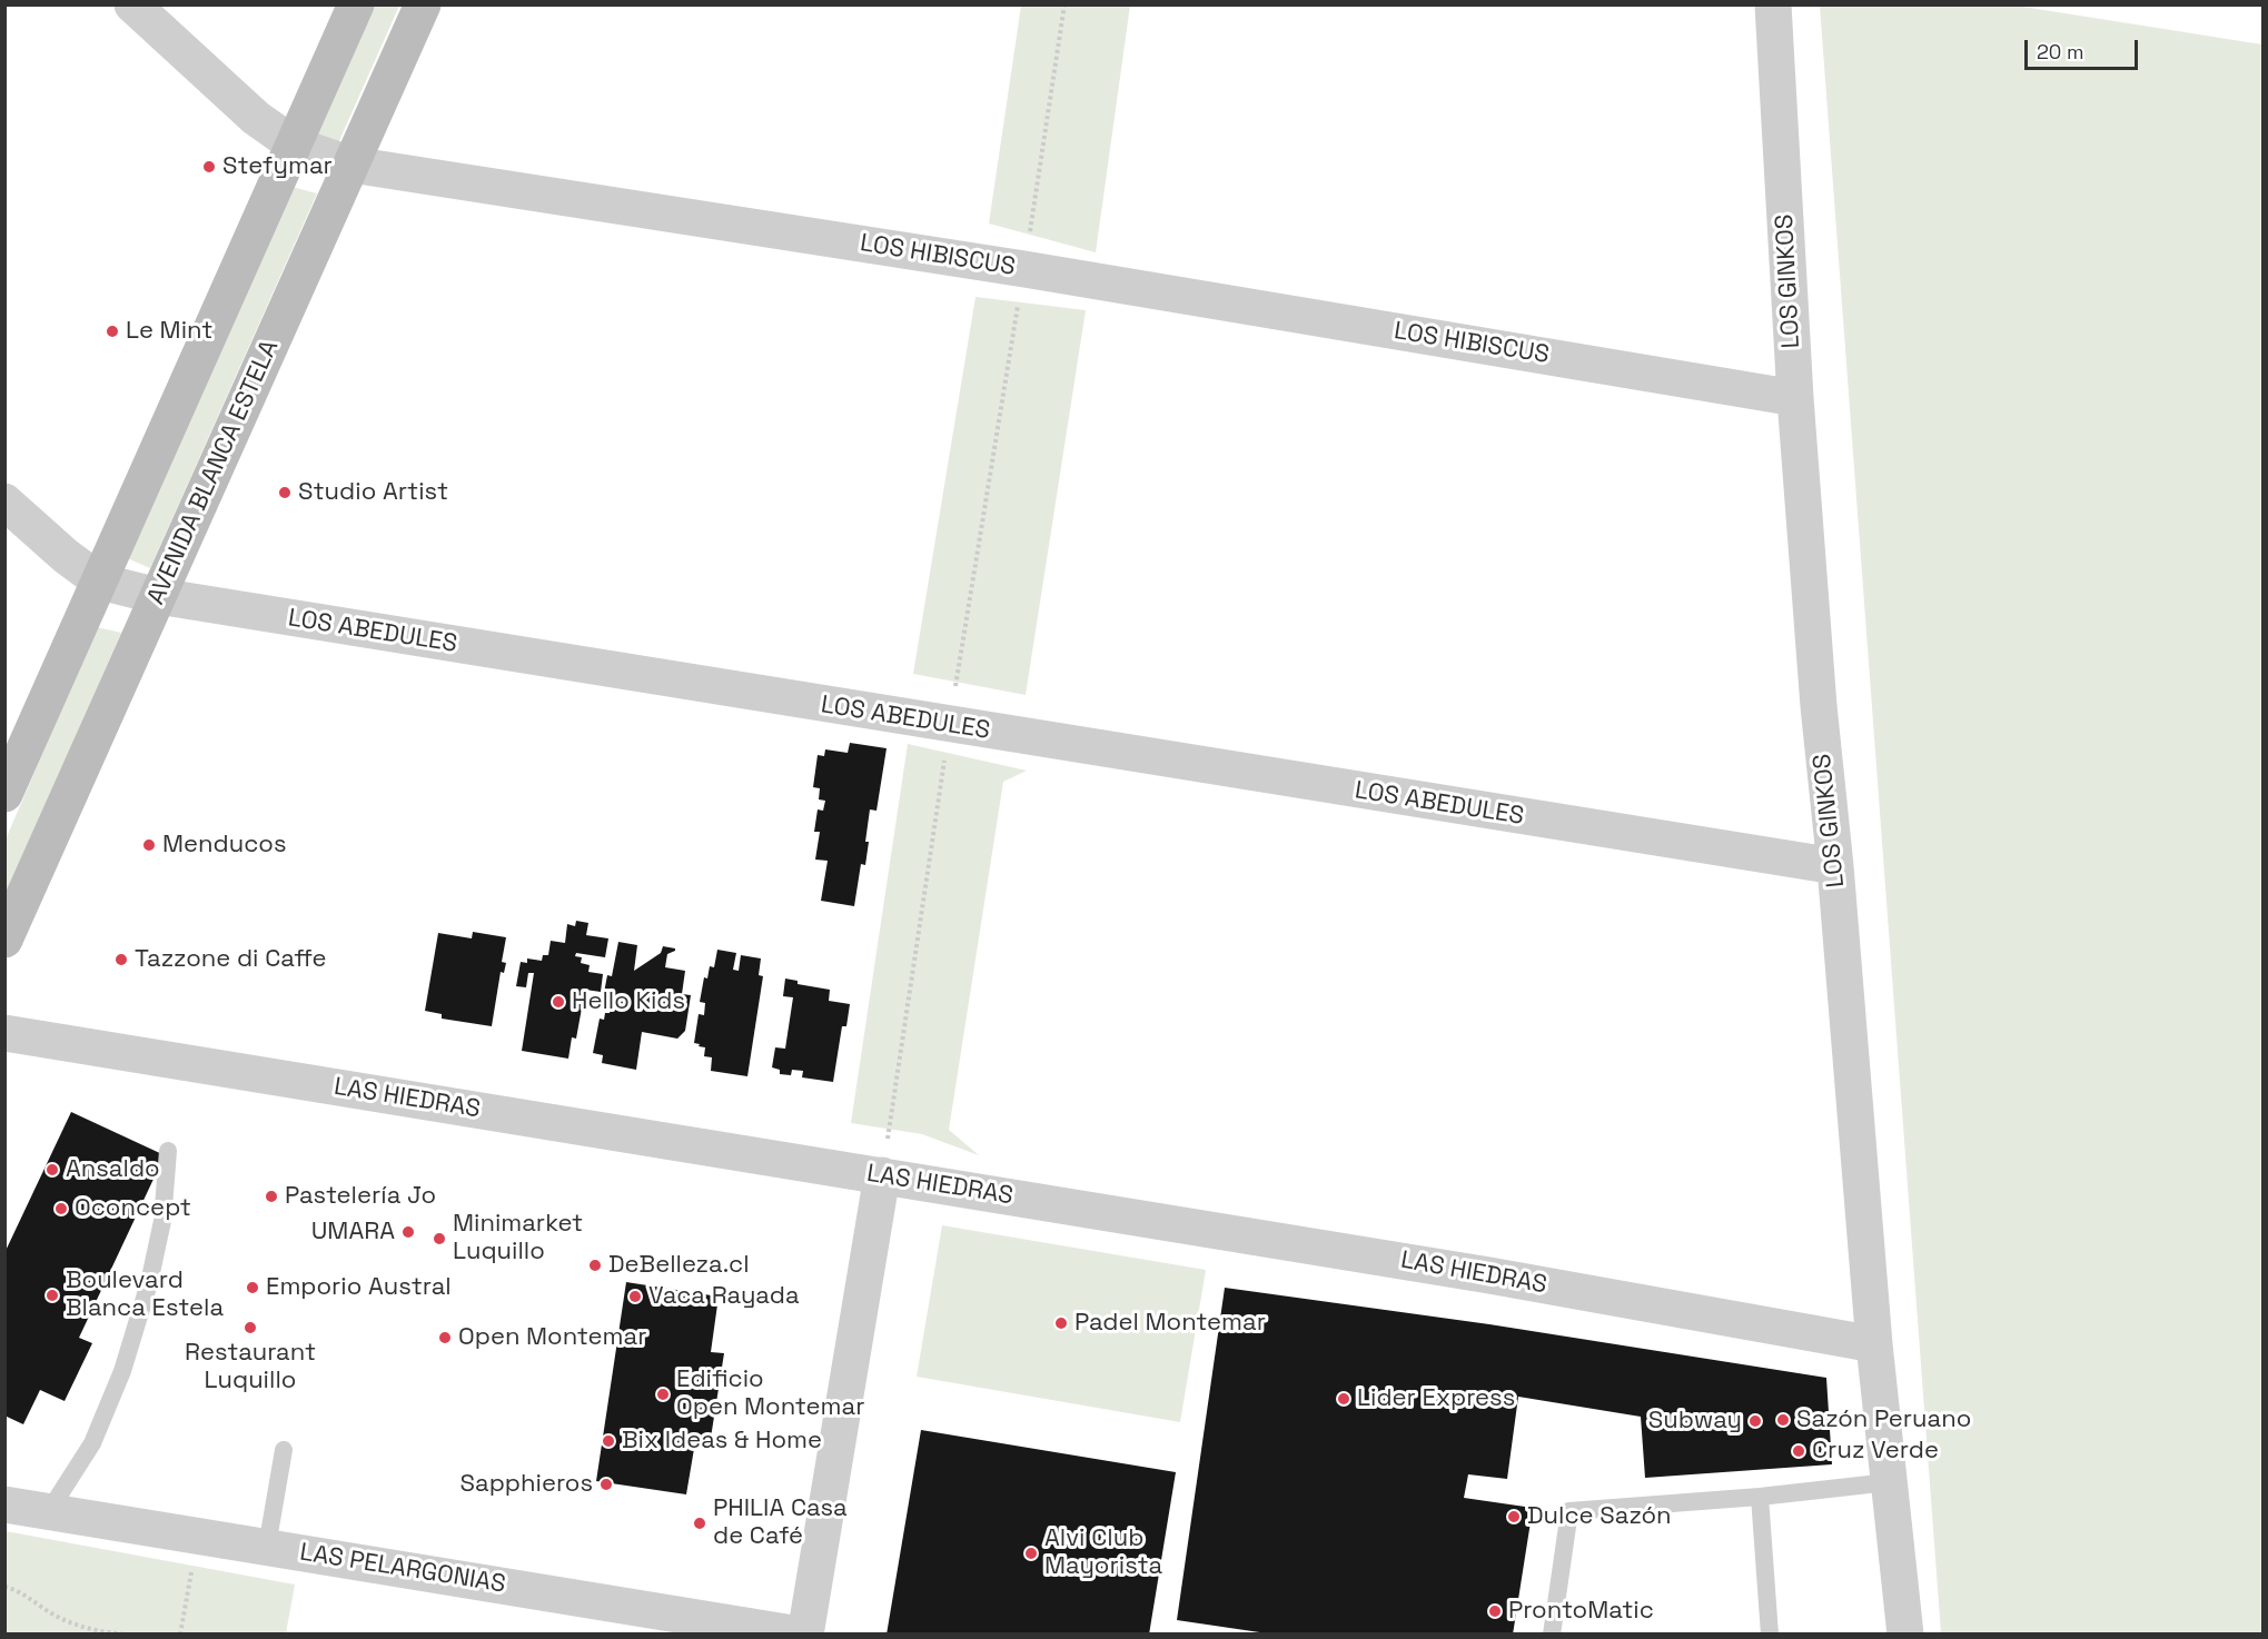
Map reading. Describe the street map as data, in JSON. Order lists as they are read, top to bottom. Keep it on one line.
{"streets":{"main road":["AVENIDA BLANCA ESTELA"],"street":["LOS HIBISCUS","LOS GINKOS","LOS ABEDULES","LAS HIEDRAS","LAS PELARGONIAS"]},"crossings":[["LOS HIBISCUS","LOS GINKOS"],["LOS HIBISCUS","AVENIDA BLANCA ESTELA"],["LOS GINKOS","LOS ABEDULES"],["LOS GINKOS","LAS HIEDRAS"],["AVENIDA BLANCA ESTELA","LOS ABEDULES"]],"places":["Stefymar","Le Mint","Studio Artist","Menducos","Tazzone di Caffe","Hello Kids","Ansaldo","Pastelería Jo","Oconcept","UMARA","Minimarket Luquillo","DeBelleza.cl","Emporio Austral","Boulevard Blanca Estela","Vaca Rayada","Padel Montemar","Restaurant Luquillo","Open Montemar","Edificio Open Montemar","Lider Express","Sazón Peruano","Subway","Bix Ideas & Home","Cruz Verde","Sapphieros","Dulce Sazón","PHILIA Casa de Café","Alvi Club Mayorista","ProntoMatic"],"scale_bar":"20 m"}
